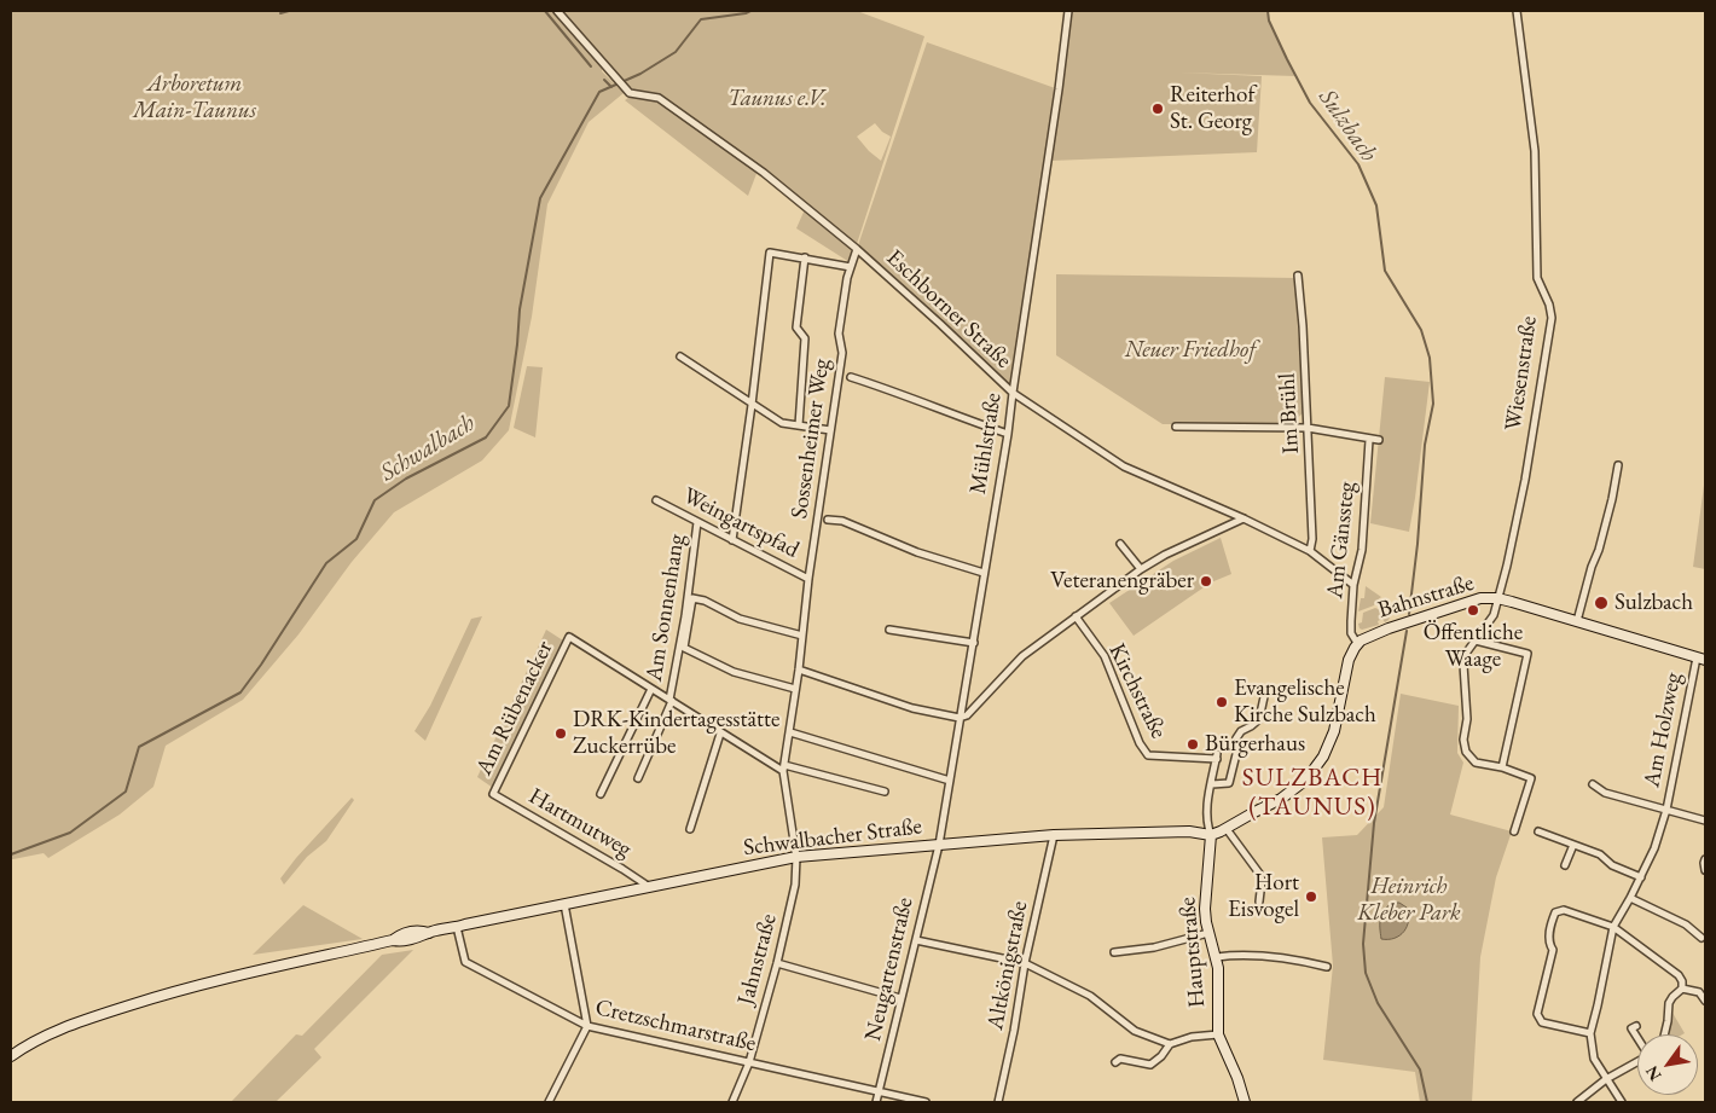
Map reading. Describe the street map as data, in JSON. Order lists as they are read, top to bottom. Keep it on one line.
{"streets":{"street":["Eschborner Straße","Wiesenstraße","Im Brühl","Sossenheimer Weg","Mühlstraße","Weingartspfad","Am Gänssteg","Bahnstraße","Am Sonnenhang","Kirchstraße","Am Rübenacker","Am Holzweg","Hartmutweg","Schwalbacher Straße","Hauptstraße","Jahnstraße","Altkönigstraße","Neugartenstraße","Cretzschmarstraße"]},"crossings":[["Eschborner Straße","Im Brühl"],["Eschborner Straße","Sossenheimer Weg"],["Eschborner Straße","Mühlstraße"],["Eschborner Straße","Am Gänssteg"],["Wiesenstraße","Bahnstraße"],["Sossenheimer Weg","Weingartspfad"],["Sossenheimer Weg","Schwalbacher Straße"],["Sossenheimer Weg","Jahnstraße"],["Mühlstraße","Schwalbacher Straße"],["Mühlstraße","Neugartenstraße"],["Weingartspfad","Am Sonnenhang"],["Am Gänssteg","Bahnstraße"],["Bahnstraße","Am Holzweg"],["Am Rübenacker","Hartmutweg"],["Hartmutweg","Schwalbacher Straße"],["Schwalbacher Straße","Hauptstraße"],["Schwalbacher Straße","Jahnstraße"],["Schwalbacher Straße","Altkönigstraße"],["Schwalbacher Straße","Neugartenstraße"],["Schwalbacher Straße","Cretzschmarstraße"],["Jahnstraße","Cretzschmarstraße"],["Neugartenstraße","Cretzschmarstraße"]],"districts":["SULZBACH (TAUNUS)"],"water":["Sulzbach","Schwalbach"],"parks":["Arboretum Main-Taunus","Taunus e.V.","Neuer Friedhof","Heinrich Kleber Park"],"places":["Reiterhof St. Georg","Veteranengräber","Sulzbach","Öffentliche Waage","Evangelische Kirche Sulzbach","DRK-Kindertagesstätte Zuckerrübe","Bürgerhaus","Hort Eisvogel"],"north":"bottom left"}
